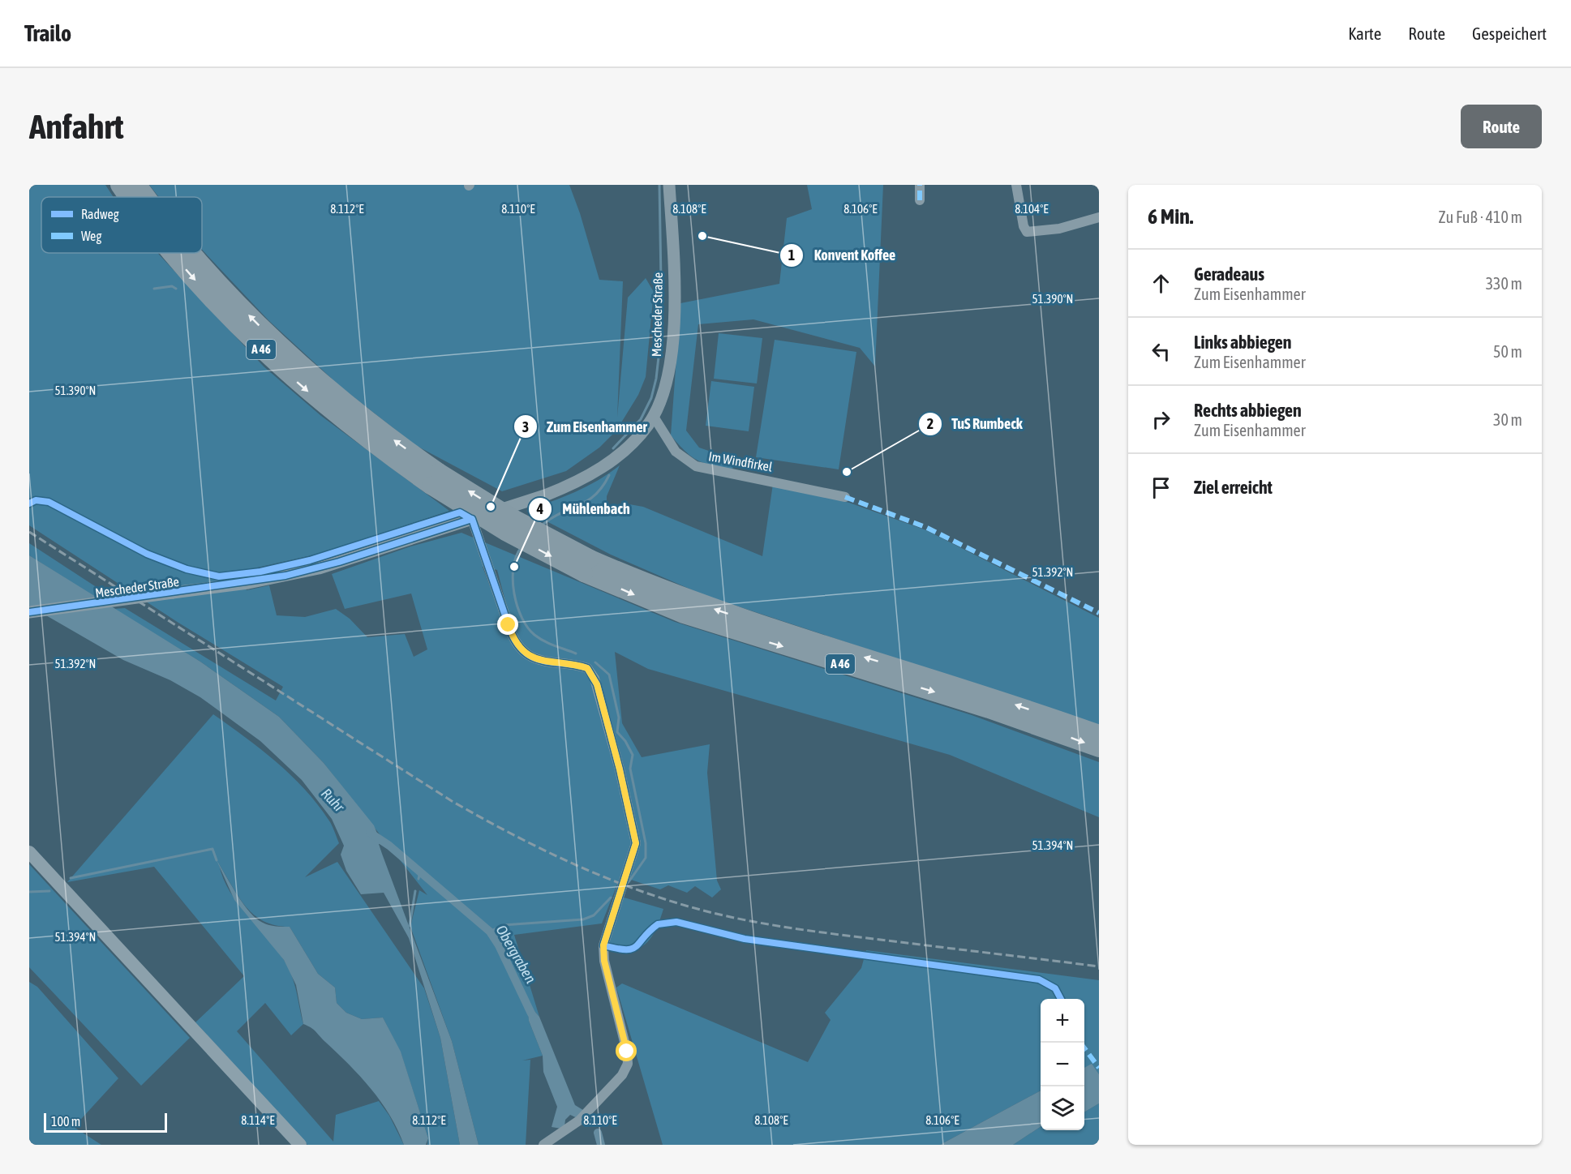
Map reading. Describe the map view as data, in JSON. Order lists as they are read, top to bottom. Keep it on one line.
{"streets":{"highway":["A 46"],"street":["Mescheder Straße","Im Windfirkel"]},"crossings":[["Mescheder Straße","Im Windfirkel"]],"water":["Ruhr","Obergraben"],"places":["Konvent Koffee","TuS Rumbeck","Zum Eisenhammer","Mühlenbach"],"legend":["Radweg","Weg"],"scale_bar":"100 m","page":{"header":"Trailo","nav":["Karte","Route","Gespeichert"],"buttons":"Route","title":"Anfahrt","heading":["6 Min.","Zu Fuß · 410 m"],"list":[["Geradeaus","Zum Eisenhammer","330 m"],["Links abbiegen","Zum Eisenhammer","50 m"],["Rechts abbiegen","Zum Eisenhammer","30 m"],"Ziel erreicht"],"map_buttons":["+","−"],"scale":"100 m"},"coordinates":["8.112°E","8.110°E","8.108°E","8.106°E","8.104°E","51.390°N","51.392°N","51.394°N","8.114°E"]}
